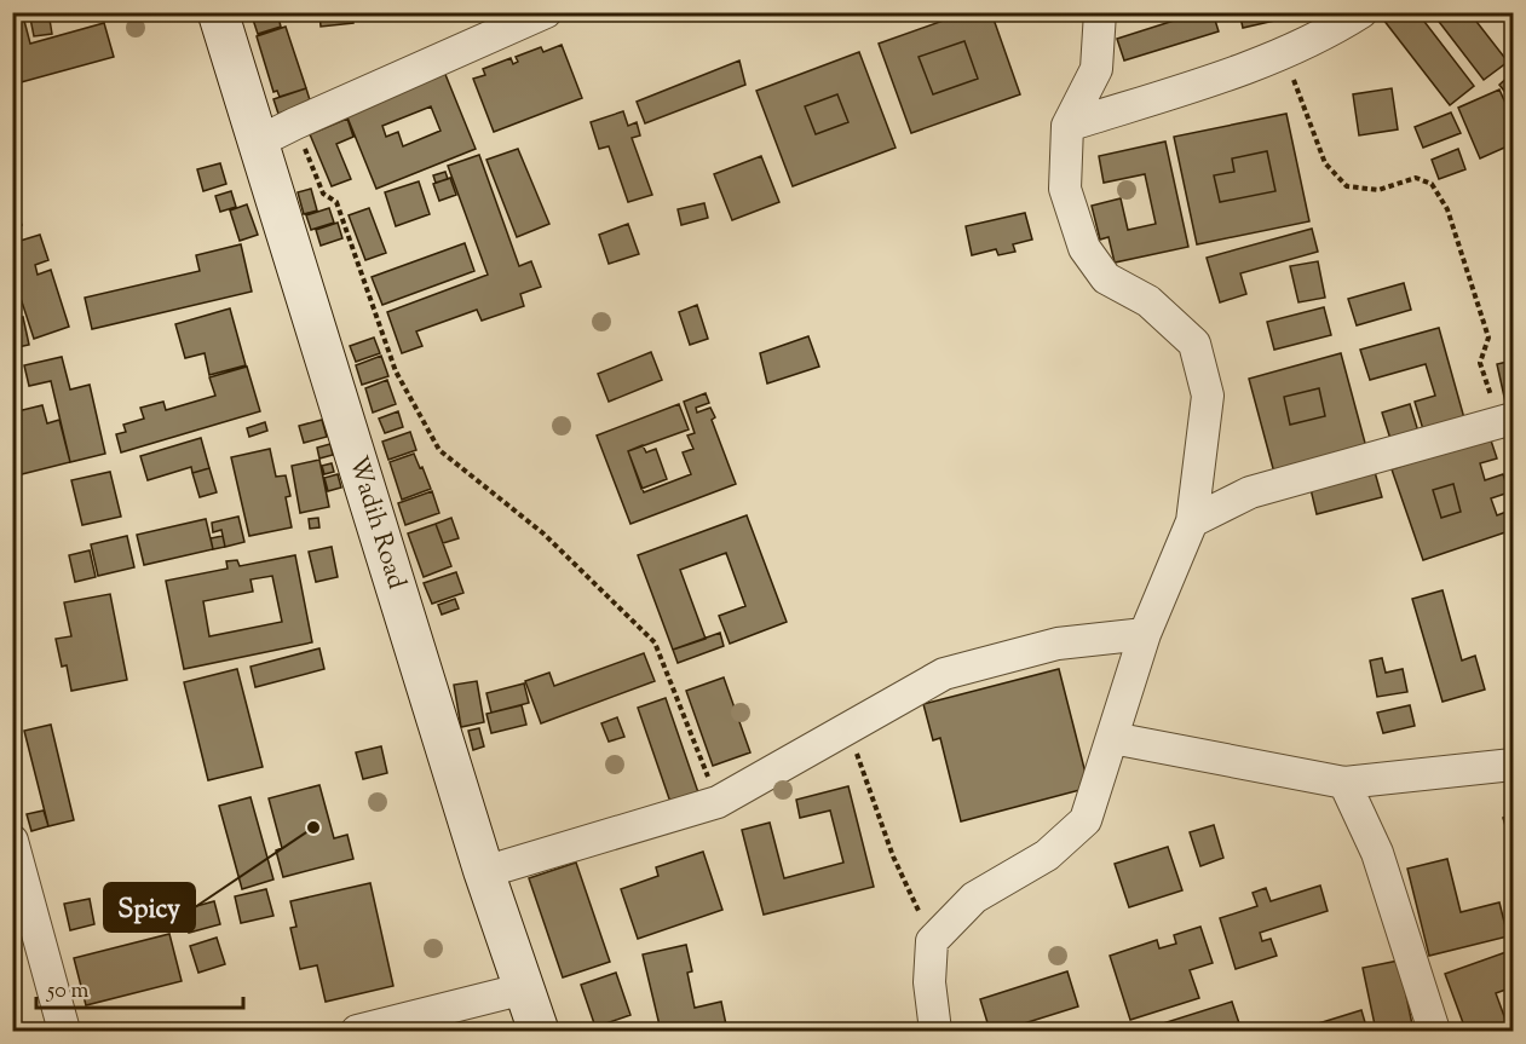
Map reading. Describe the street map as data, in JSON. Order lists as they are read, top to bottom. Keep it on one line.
{"streets":{"street":["Wadih Road"]},"places":["Spicy"],"scale_bar":"50 m"}
